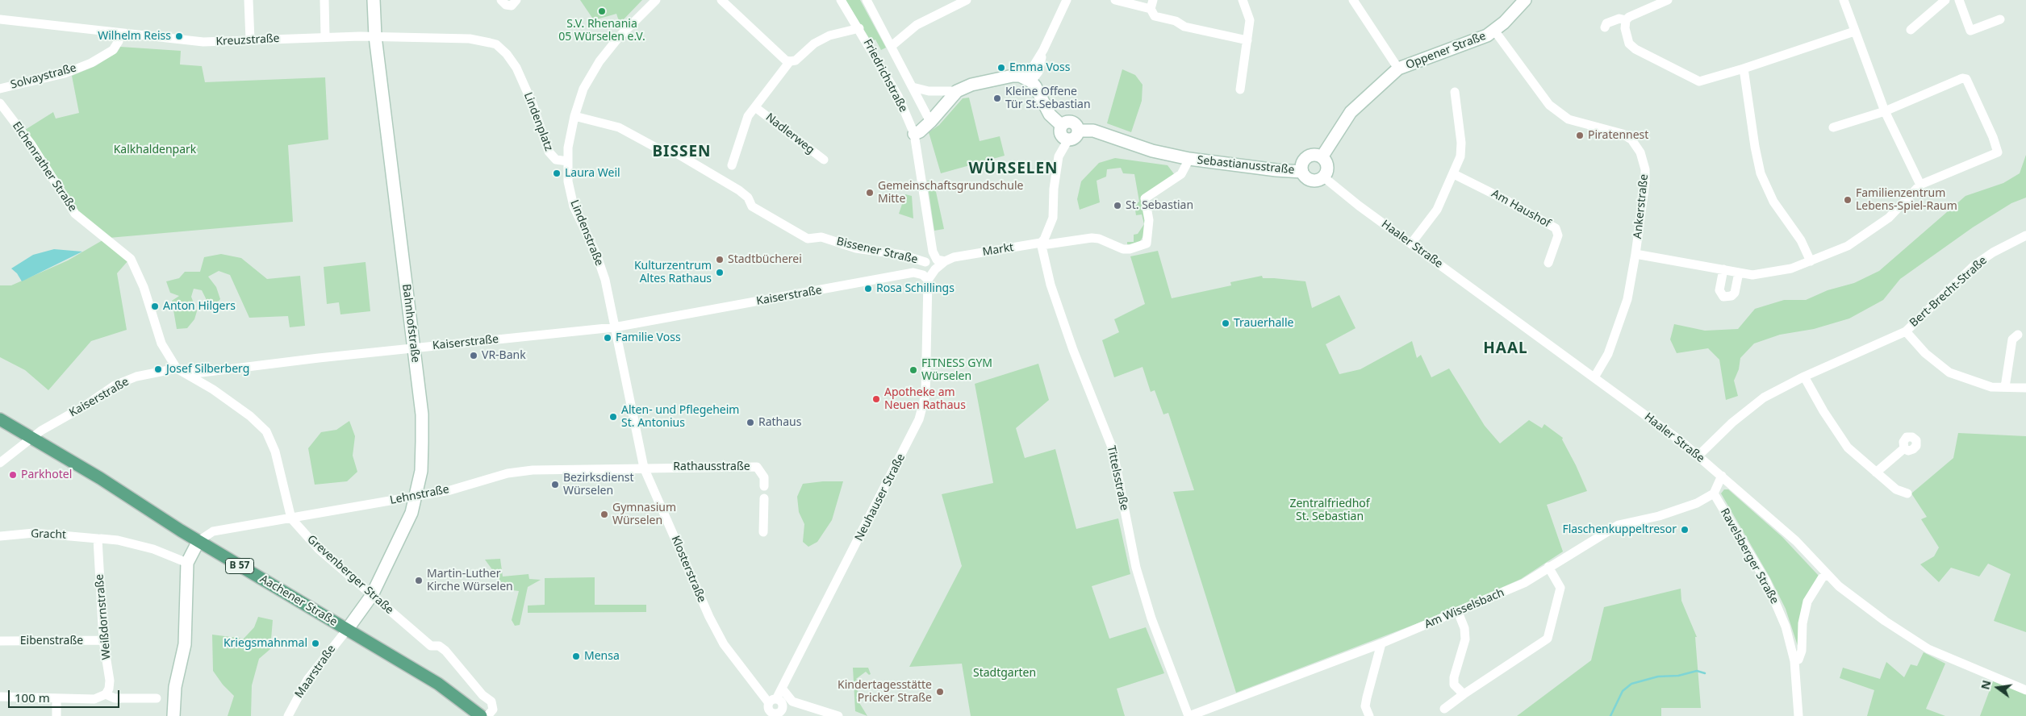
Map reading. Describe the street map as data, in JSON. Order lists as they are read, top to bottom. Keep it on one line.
{"streets":{"main road":["B 57","Aachener Straße"],"street":["Kreuzstraße","Oppener Straße","Friedrichstraße","Solvaystraße","Lindenplatz","Nadlerweg","Sebastianusstraße","Elchenrather Straße","Ankerstraße","Am Haushof","Lindenstraße","Haaler Straße","Markt","Bissener Straße","Bert-Brecht-Straße","Kaiserstraße","Bahnhofstraße","Rathausstraße","Tittelsstraße","Lehnstraße","Neuhauser Straße","Gracht","Ravelsberger Straße","Klosterstraße","Grevenberger Straße","Am Wisselsbach","Weißdornstraße","Eibenstraße","Maarstraße"]},"crossings":[["Kreuzstraße","Solvaystraße"],["Kreuzstraße","Lindenplatz"],["Kreuzstraße","Bahnhofstraße"],["Oppener Straße","Sebastianusstraße"],["Oppener Straße","Ankerstraße"],["Oppener Straße","Haaler Straße"],["Lindenplatz","Lindenstraße"],["Lindenplatz","Bissener Straße"],["Sebastianusstraße","Haaler Straße"],["Sebastianusstraße","Markt"],["Elchenrather Straße","Kaiserstraße"],["Elchenrather Straße","Grevenberger Straße"],["Ankerstraße","Haaler Straße"],["Lindenstraße","Kaiserstraße"],["Lindenstraße","Klosterstraße"],["Haaler Straße","Bert-Brecht-Straße"],["Markt","Tittelsstraße"],["Markt","Neuhauser Straße"],["Kaiserstraße","Bahnhofstraße"],["Kaiserstraße","B 57"],["Kaiserstraße","Klosterstraße"],["Kaiserstraße","Grevenberger Straße"],["Kaiserstraße","Aachener Straße"],["Bahnhofstraße","Lehnstraße"],["Bahnhofstraße","Grevenberger Straße"],["Bahnhofstraße","Aachener Straße"],["Bahnhofstraße","Maarstraße"],["Rathausstraße","Lehnstraße"],["Rathausstraße","Klosterstraße"],["Tittelsstraße","Am Wisselsbach"],["Lehnstraße","Klosterstraße"],["Lehnstraße","Grevenberger Straße"],["Lehnstraße","Aachener Straße"],["Neuhauser Straße","Klosterstraße"],["Gracht","Weißdornstraße"],["Ravelsberger Straße","Am Wisselsbach"],["B 57","Aachener Straße"],["Aachener Straße","Maarstraße"],["Weißdornstraße","Eibenstraße"]],"districts":["BISSEN","WÜRSELEN","HAAL"],"parks":["Kalkhaldenpark","Zentralfriedhof St. Sebastian","Stadtgarten"],"places":["S.V. Rhenania 05 Würselen e.V.","Wilhelm Reiss","Emma Voss","Kleine Offene Tür St.Sebastian","Piratennest","Laura Weil","Gemeinschaftsgrundschule Mitte","Familienzentrum Lebens-Spiel-Raum","St. Sebastian","Stadtbücherei","Kulturzentrum Altes Rathaus","Rosa Schillings","Anton Hilgers","Trauerhalle","Familie Voss","VR-Bank","Josef Silberberg","FITNESS GYM Würselen","Apotheke am Neuen Rathaus","Alten- und Pflegeheim St. Antonius","Rathaus","Parkhotel","Bezirksdienst Würselen","Gymnasium Würselen","Flaschenkuppeltresor","Martin-Luther Kirche Würselen","Kriegsmahnmal","Mensa","Kindertagesstätte Pricker Straße"],"scale_bar":"100 m","north":"left"}
